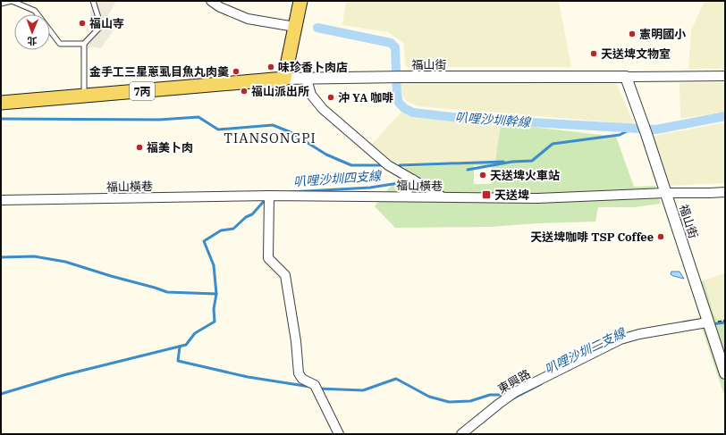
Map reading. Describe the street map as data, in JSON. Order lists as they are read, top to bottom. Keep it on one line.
{"streets":{"main road":["7丙"],"street":["福山街","福山橫巷","東興路"]},"crossings":[["福山街","福山橫巷"],["福山街","東興路"]],"districts":["TIANSONGPI"],"water":["叭哩沙圳幹線","叭哩沙圳四支線","叭哩沙圳二支線"],"places":{"other":["福山寺","憲明國小","天送埤文物室","味珍香卜肉店","金手工三星蔥虱目魚丸肉羹","福山派出所","沖 YA 咖啡","福美卜肉","天送埤火車站","天送埤咖啡 TSP Coffee"],"transit":["天送埤"]},"north":"bottom"}
